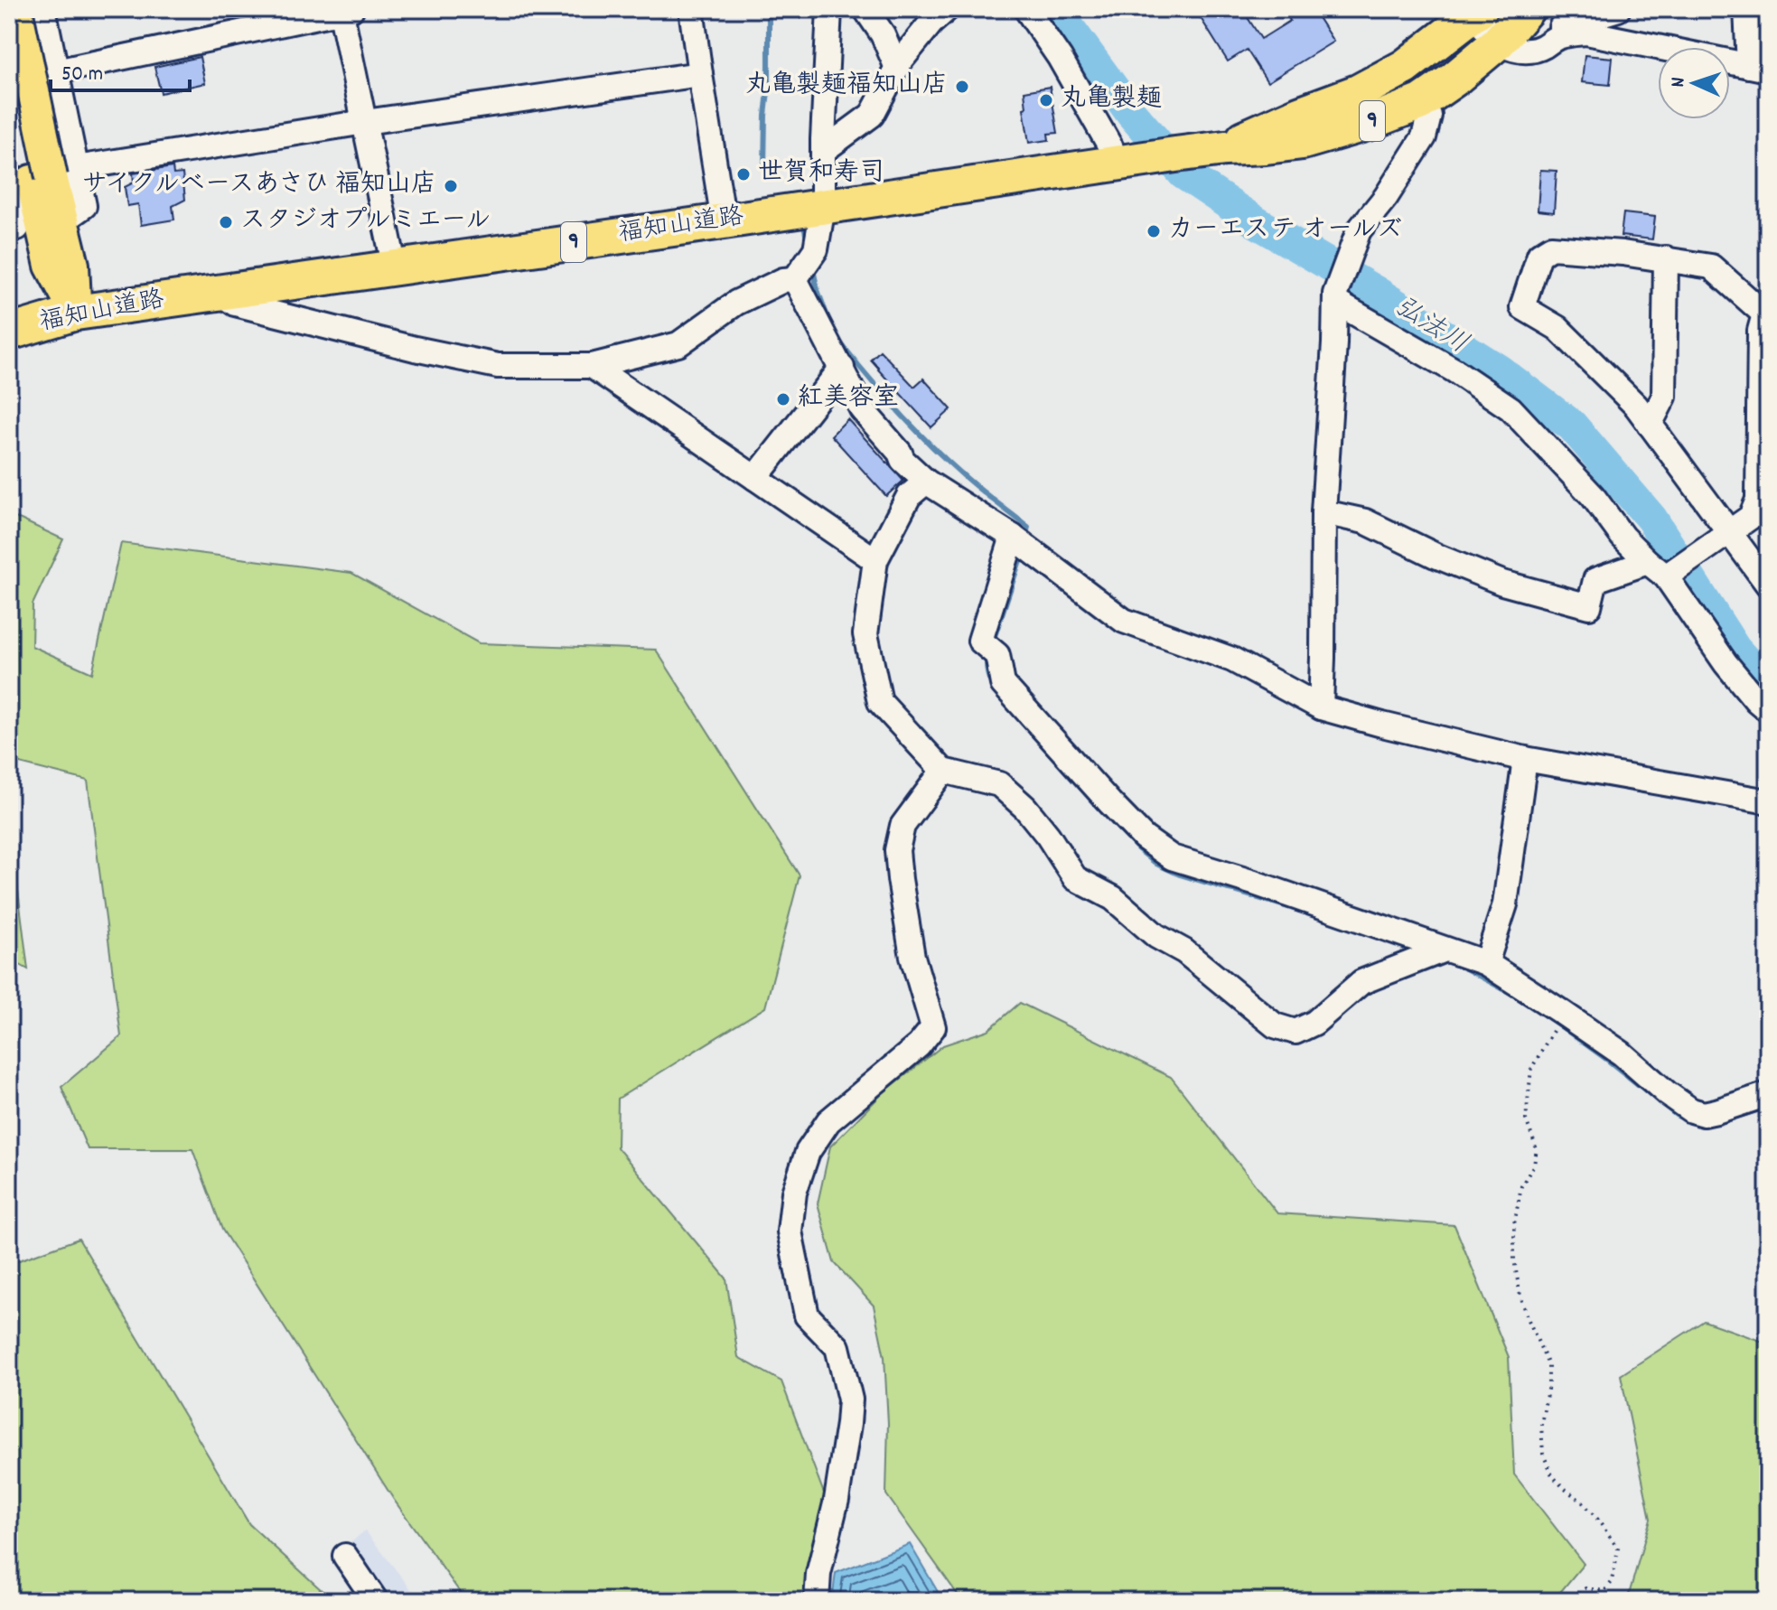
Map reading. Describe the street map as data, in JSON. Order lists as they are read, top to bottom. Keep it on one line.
{"streets":{"highway":["9","福知山道路"]},"water":["弘法川"],"places":["丸亀製麺福知山店","丸亀製麺","世賀和寿司","サイクルベースあさひ 福知山店","スタジオプルミエール","カーエステ オールズ","紅美容室"],"scale_bar":"50 m","north":"left"}
